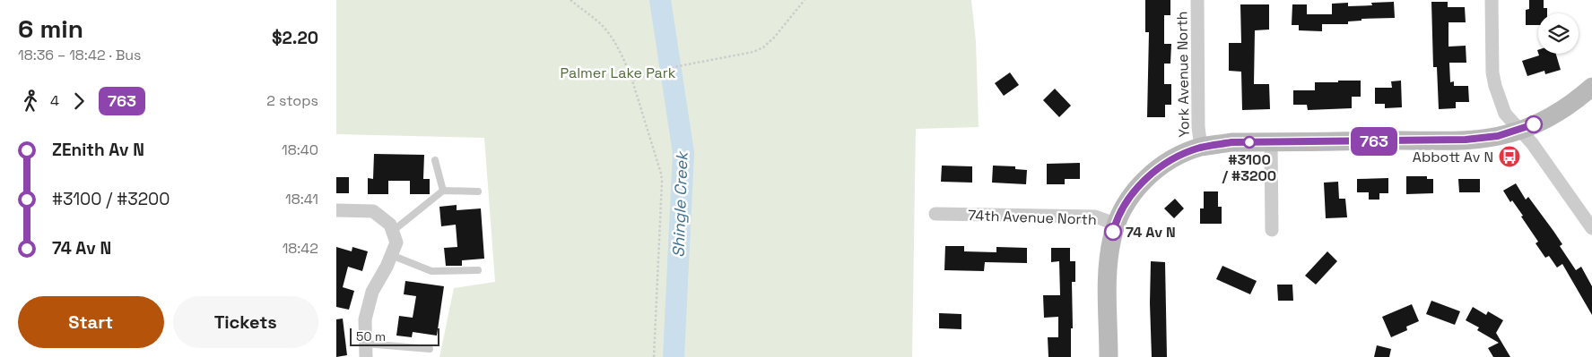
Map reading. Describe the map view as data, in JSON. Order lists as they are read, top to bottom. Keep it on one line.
{"streets":{"street":["York Avenue North","74th Avenue North"]},"crossings":[["York Avenue North","74th Avenue North"]],"water":["Shingle Creek"],"parks":["Palmer Lake Park"],"places":{"other":["#3100 / #3200","74 Av N"],"bus stop":["Abbott Av N"]},"lines":["bus line 763"],"scale_bar":"50 m","page":{"heading":["6 min","18:36 – 18:42 · Bus","$2.20"],"on_map":"763","legs":["4","763","2 stops"],"list":[{"name":"ZEnith Av N","value":"18:40"},{"name":"#3100 / #3200","value":"18:41"},{"name":"74 Av N","value":"18:42"}],"buttons":["Start","Tickets"],"scale":"50 m"}}
